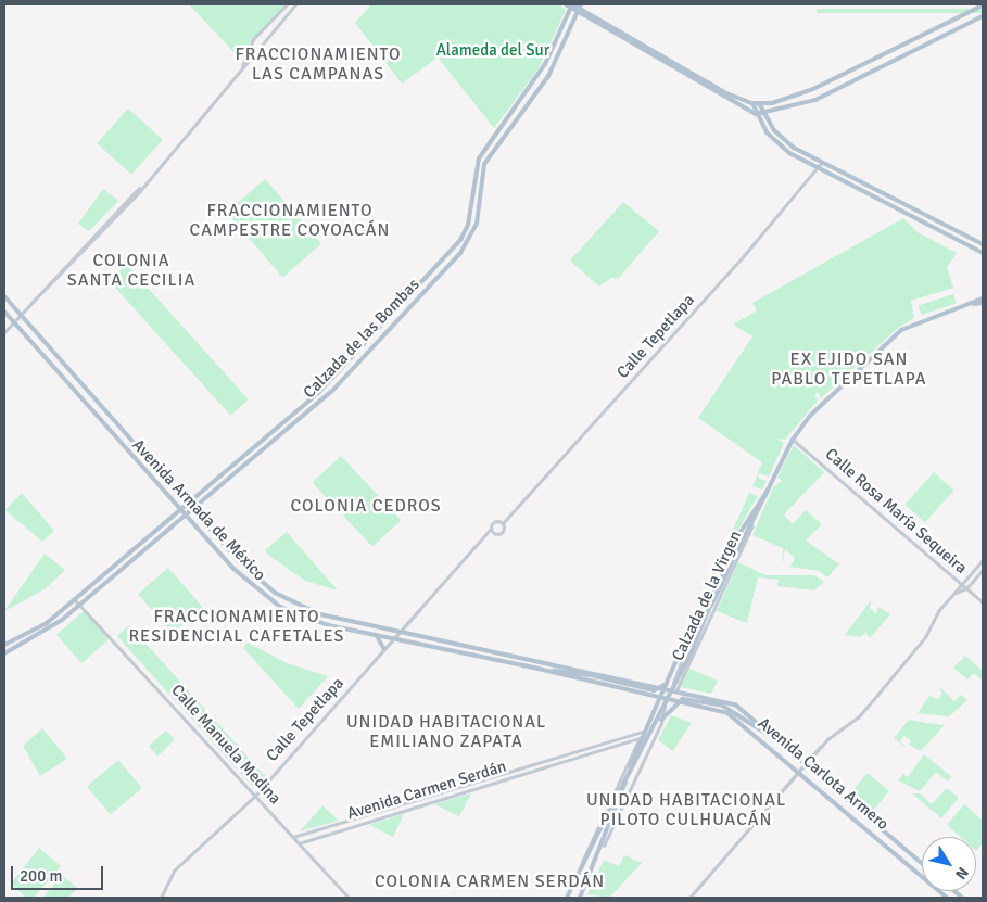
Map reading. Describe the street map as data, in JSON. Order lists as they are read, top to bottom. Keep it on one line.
{"streets":{"main road":["Calzada de las Bombas","Avenida Armada de México","Calzada de la Virgen","Avenida Carlota Armero"],"street":["Calle Tepetlapa","Calle Rosa María Sequeira","Calle Manuela Medina","Avenida Carmen Serdán"]},"crossings":[["Calle Tepetlapa","Avenida Armada de México"],["Calle Tepetlapa","Calle Manuela Medina"],["Calzada de las Bombas","Avenida Armada de México"],["Calzada de las Bombas","Calle Manuela Medina"],["Avenida Armada de México","Calzada de la Virgen"],["Avenida Armada de México","Avenida Carlota Armero"],["Calle Rosa María Sequeira","Calzada de la Virgen"],["Calzada de la Virgen","Avenida Carlota Armero"],["Calzada de la Virgen","Avenida Carmen Serdán"],["Calle Manuela Medina","Avenida Carmen Serdán"]],"districts":["FRACCIONAMIENTO LAS CAMPANAS","FRACCIONAMIENTO CAMPESTRE COYOACÁN","COLONIA SANTA CECILIA","EX EJIDO SAN PABLO TEPETLAPA","COLONIA CEDROS","FRACCIONAMIENTO RESIDENCIAL CAFETALES","UNIDAD HABITACIONAL EMILIANO ZAPATA","UNIDAD HABITACIONAL PILOTO CULHUACÁN","COLONIA CARMEN SERDÁN"],"parks":["Alameda del Sur"],"scale_bar":"200 m","north":"bottom right"}
